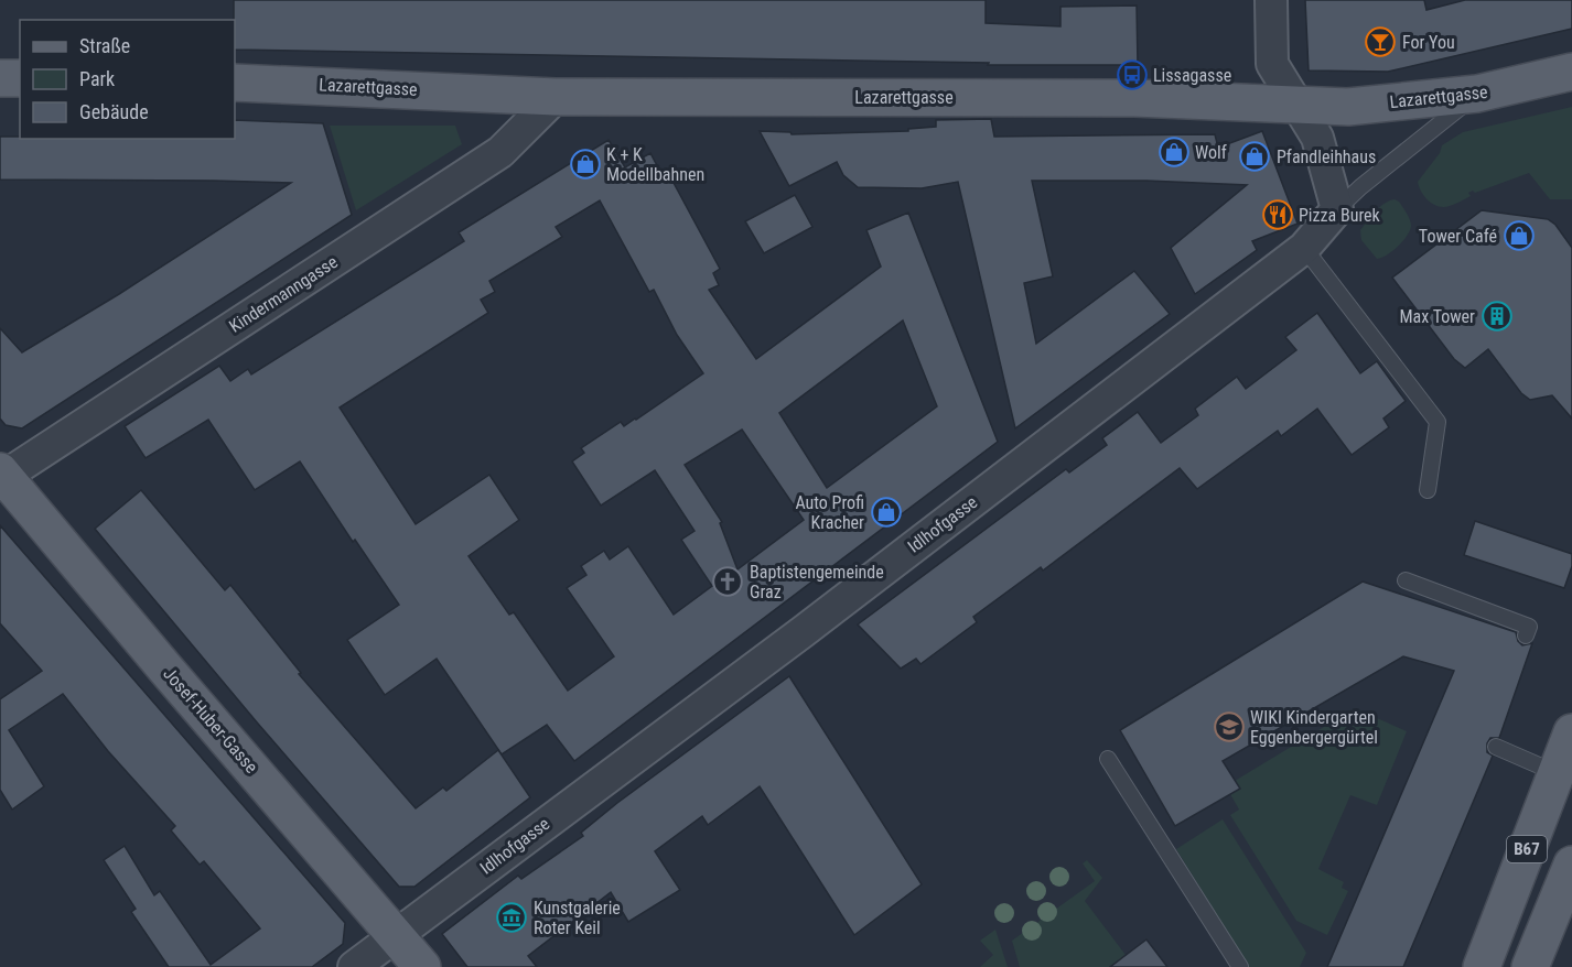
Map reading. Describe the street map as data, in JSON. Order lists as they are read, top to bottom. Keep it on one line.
{"streets":{"main road":["Lazarettgasse","Josef-Huber-Gasse","B67"],"street":["Kindermanngasse","Idlhofgasse"]},"crossings":[["Lazarettgasse","Kindermanngasse"],["Kindermanngasse","Josef-Huber-Gasse"],["Idlhofgasse","Josef-Huber-Gasse"]],"places":{"bar":["For You"],"bus stop":["Lissagasse"],"shop":["Wolf","Pfandleihhaus","K + K Modellbahnen","Tower Café","Auto Profi Kracher"],"restaurant":["Pizza Burek"],"building":["Max Tower"],"church":["Baptistengemeinde Graz"],"school or university":["WIKI Kindergarten Eggenbergergürtel"],"museum":["Kunstgalerie Roter Keil"]},"legend":["Straße","Park","Gebäude"]}
